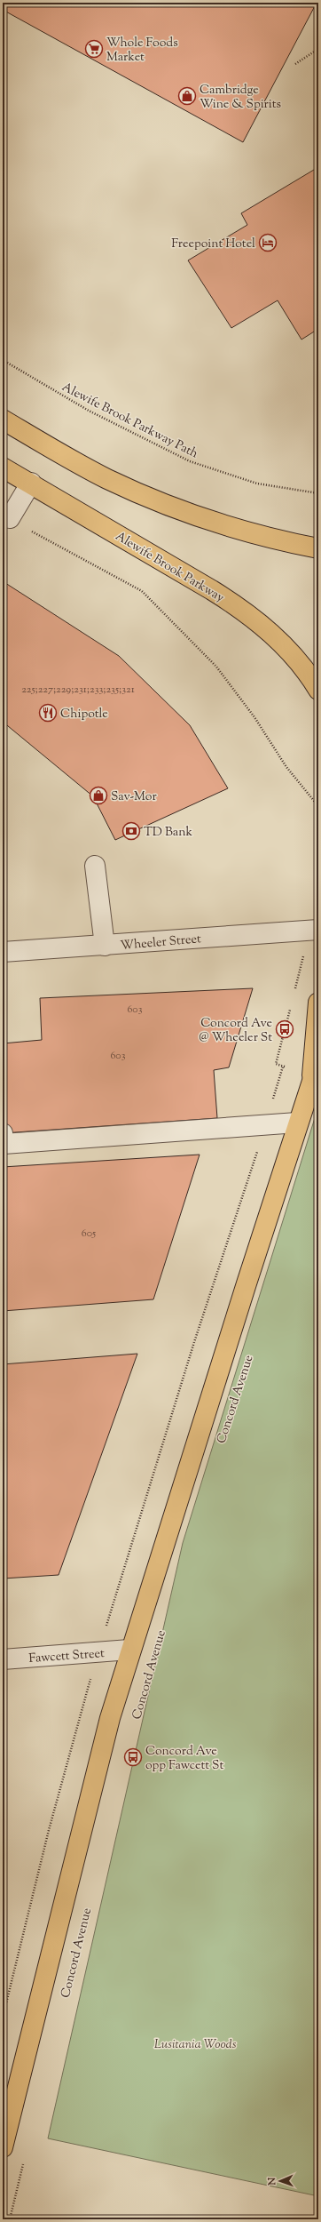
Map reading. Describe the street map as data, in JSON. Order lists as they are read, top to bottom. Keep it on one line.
{"streets":{"main road":["Alewife Brook Parkway","Concord Avenue"],"street":["Wheeler Street","Fawcett Street"],"path":["Alewife Brook Parkway Path"]},"crossings":[["Concord Avenue","Fawcett Street"]],"parks":["Lusitania Woods"],"places":{"supermarket":["Whole Foods Market"],"shop":["Cambridge Wine & Spirits","Sav-Mor"],"hotel":["Freepoint Hotel"],"restaurant":["Chipotle"],"bank":["TD Bank"],"bus stop":["Concord Ave @ Wheeler St","Concord Ave opp Fawcett St"]},"house_numbers":["225;227;229;231;233;235;321","603","603","605"],"north":"left"}
